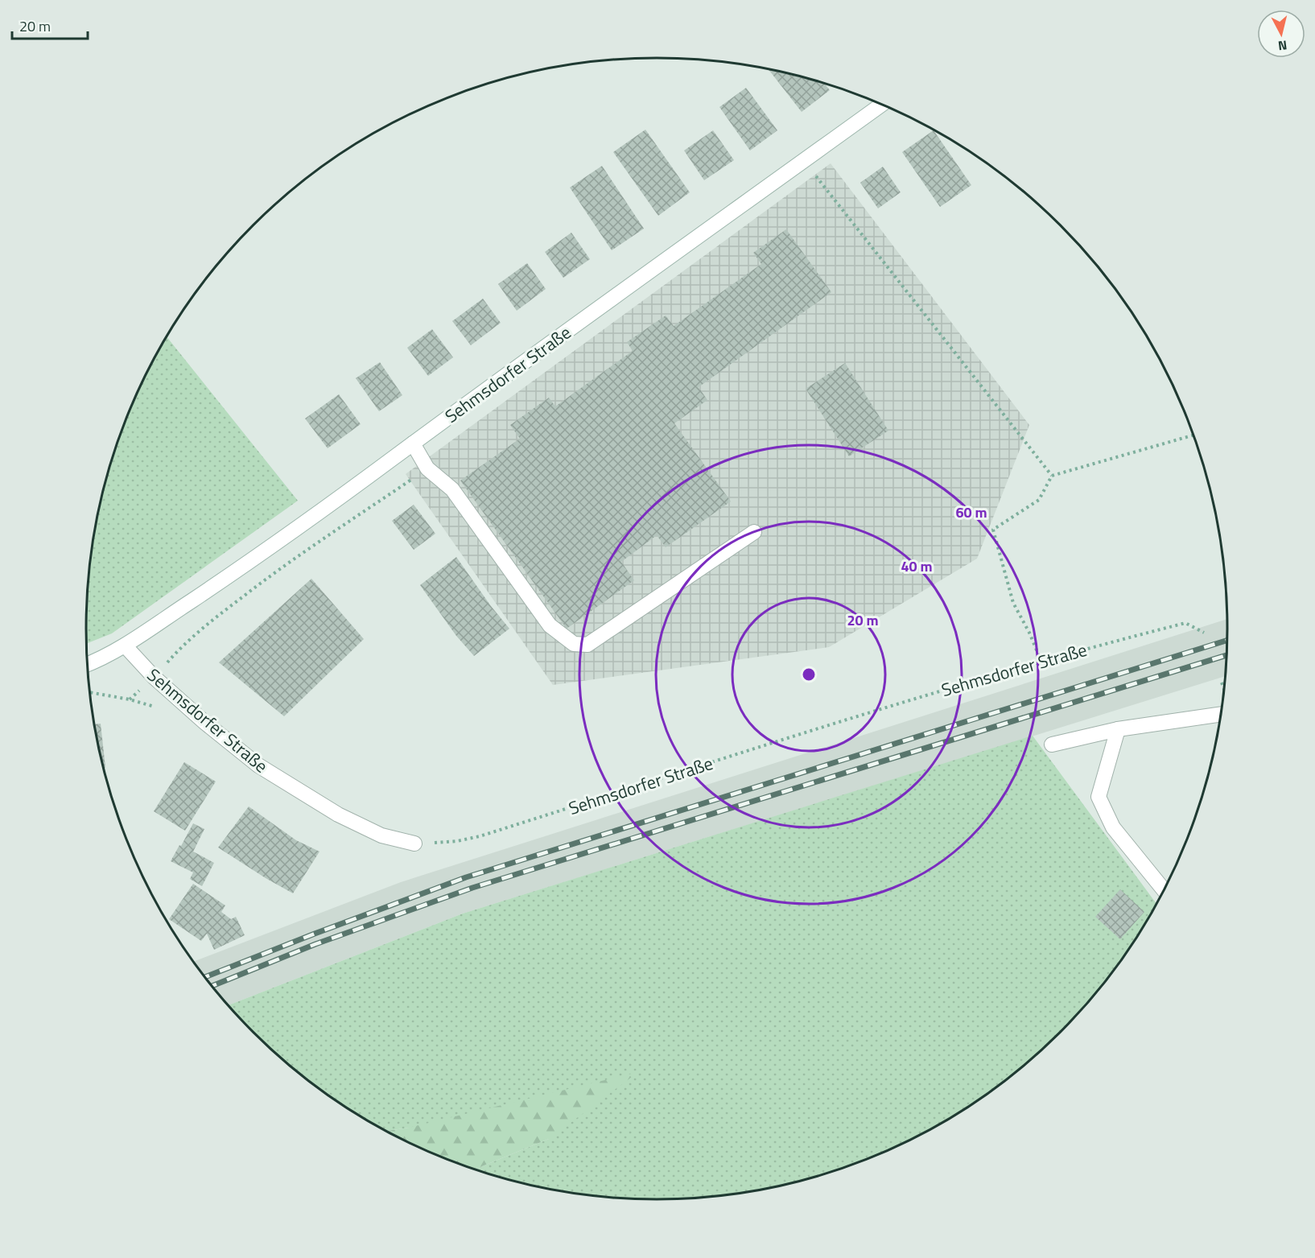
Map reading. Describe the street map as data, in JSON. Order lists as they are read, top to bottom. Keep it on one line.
{"streets":{"main road":["Sehmsdorfer Straße"]},"scale_bar":"20 m","north":"bottom","rings":["60 m","40 m","20 m"]}
